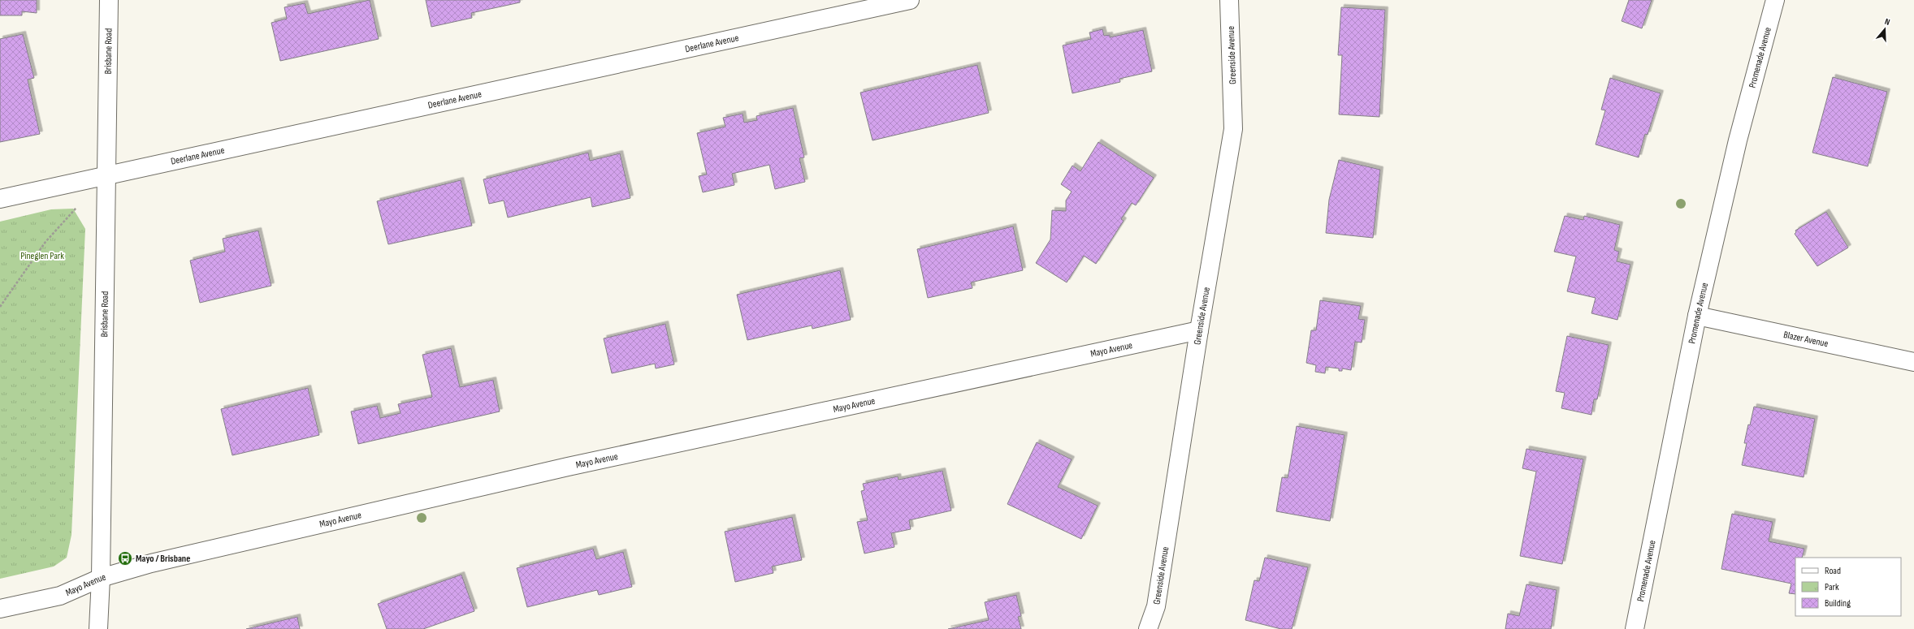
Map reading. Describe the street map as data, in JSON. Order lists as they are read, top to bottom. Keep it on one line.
{"streets":{"street":["Deerlane Avenue","Brisbane Road","Greenside Avenue","Promenade Avenue","Blazer Avenue","Mayo Avenue"]},"crossings":[["Deerlane Avenue","Brisbane Road"],["Brisbane Road","Mayo Avenue"],["Greenside Avenue","Mayo Avenue"],["Promenade Avenue","Blazer Avenue"]],"parks":["Pineglen Park"],"places":{"bus stop":["Mayo / Brisbane"]},"legend":["Road","Park","Building"],"north":"top"}
